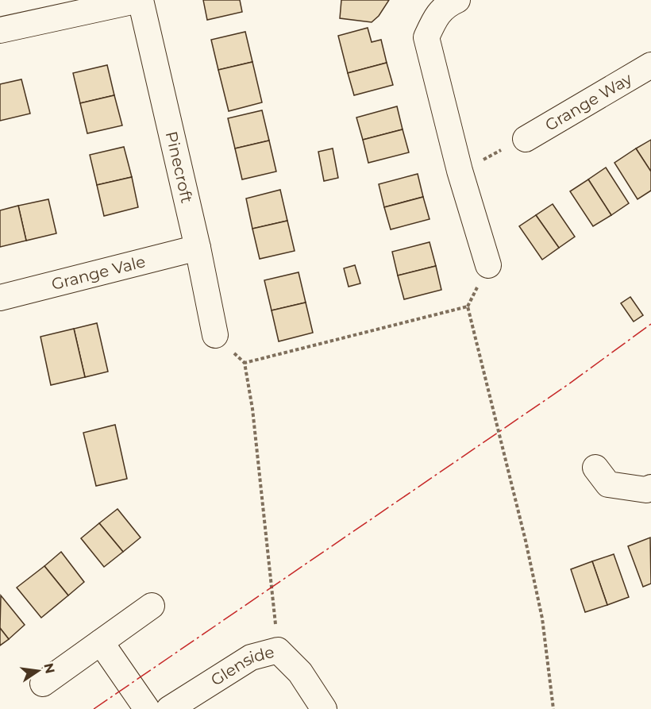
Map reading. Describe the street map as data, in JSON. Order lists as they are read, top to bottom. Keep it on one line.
{"streets":{"street":["Grange Way","Pinecroft","Grange Vale","Glenside"]},"crossings":[["Pinecroft","Grange Vale"]],"north":"right"}
